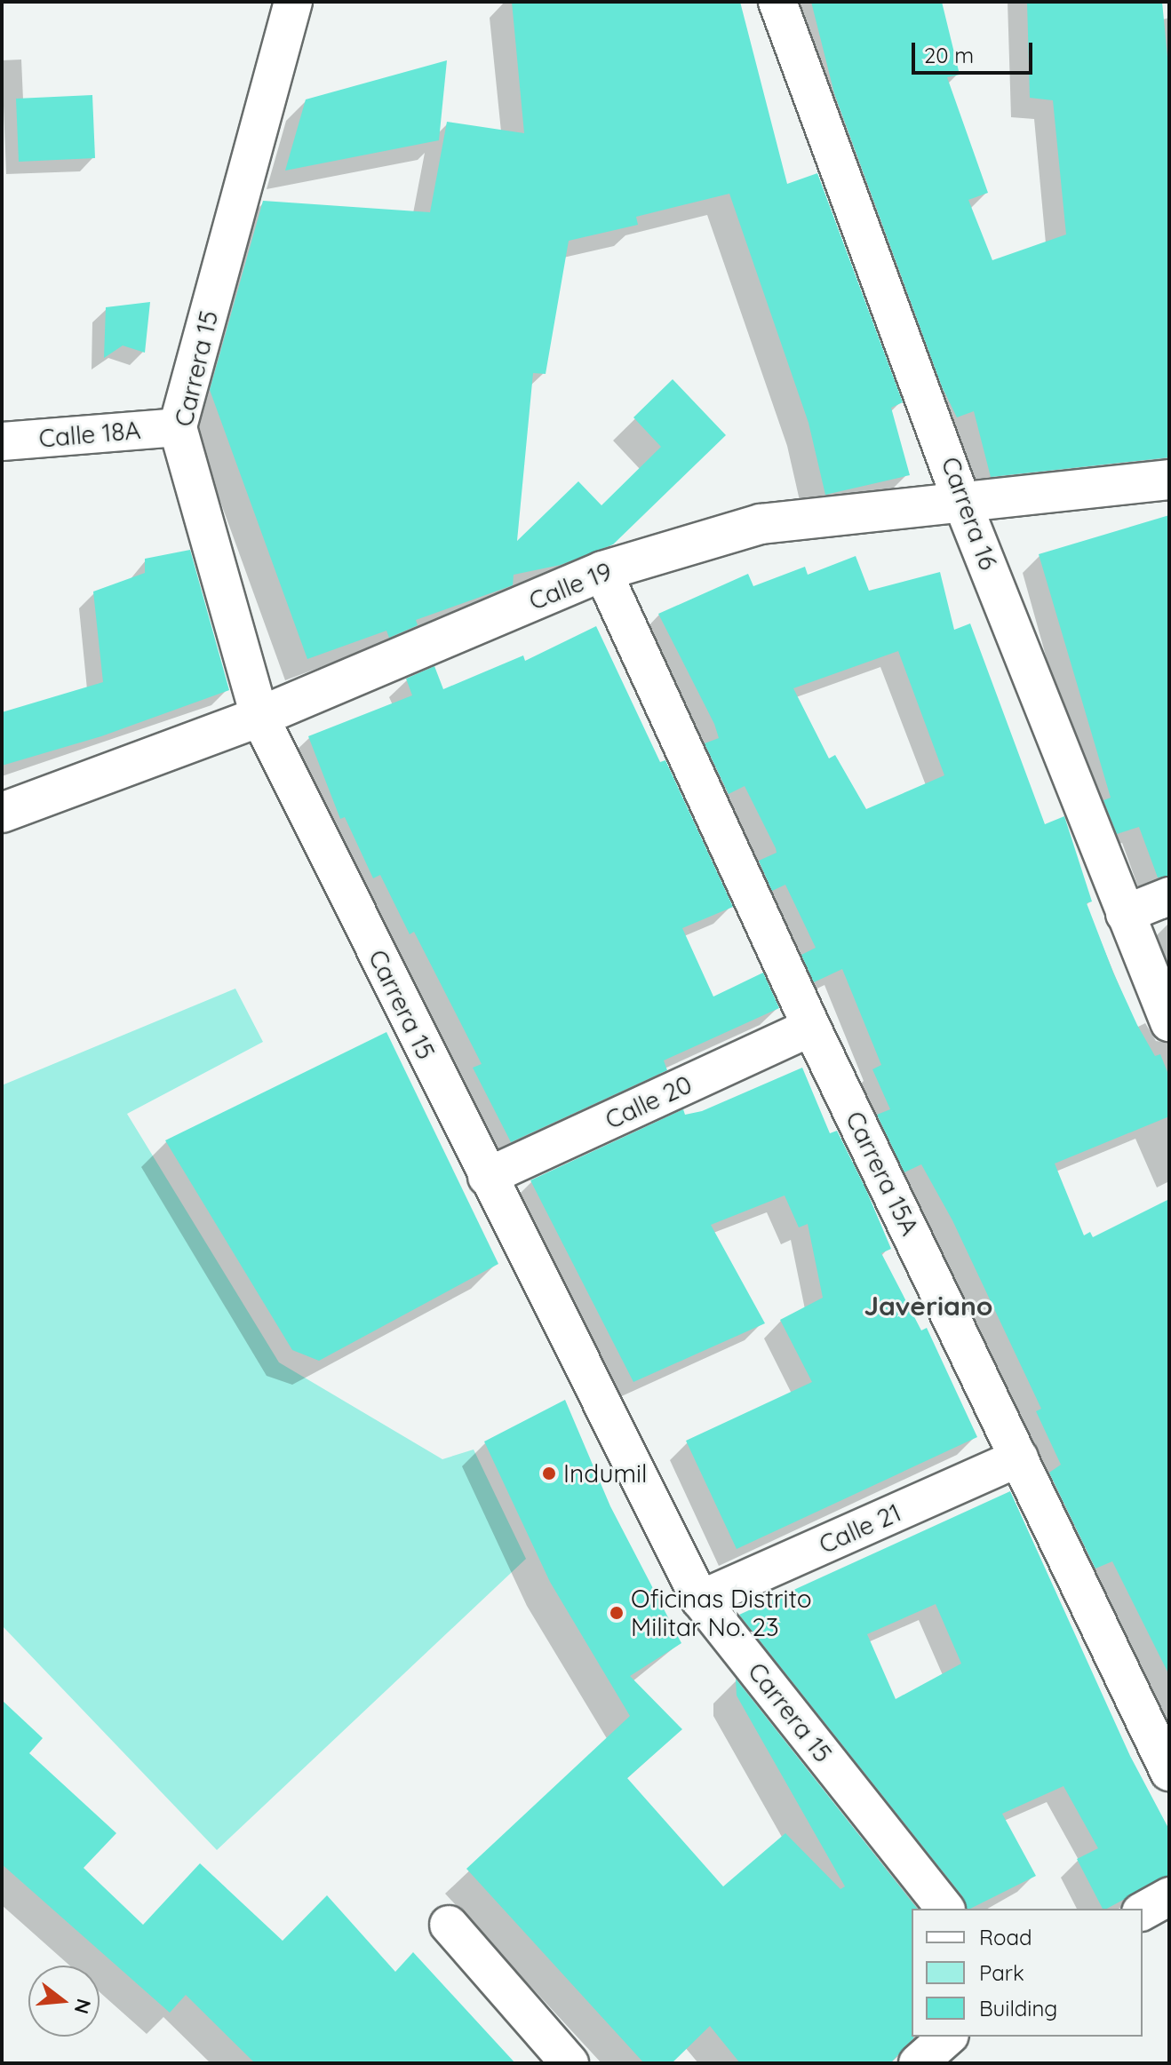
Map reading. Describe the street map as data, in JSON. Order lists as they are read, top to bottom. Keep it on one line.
{"streets":{"street":["Carrera 15","Calle 18A","Carrera 16","Calle 19","Calle 20","Carrera 15A","Calle 21"]},"crossings":[["Carrera 15","Calle 18A"],["Carrera 15","Calle 19"],["Carrera 15","Calle 20"],["Carrera 15","Calle 21"],["Carrera 16","Calle 19"],["Calle 19","Carrera 15A"],["Calle 20","Carrera 15A"],["Carrera 15A","Calle 21"]],"districts":["Javeriano"],"places":["Indumil","Oficinas Distrito Militar No. 23"],"legend":["Road","Park","Building"],"scale_bar":"20 m","north":"right"}
